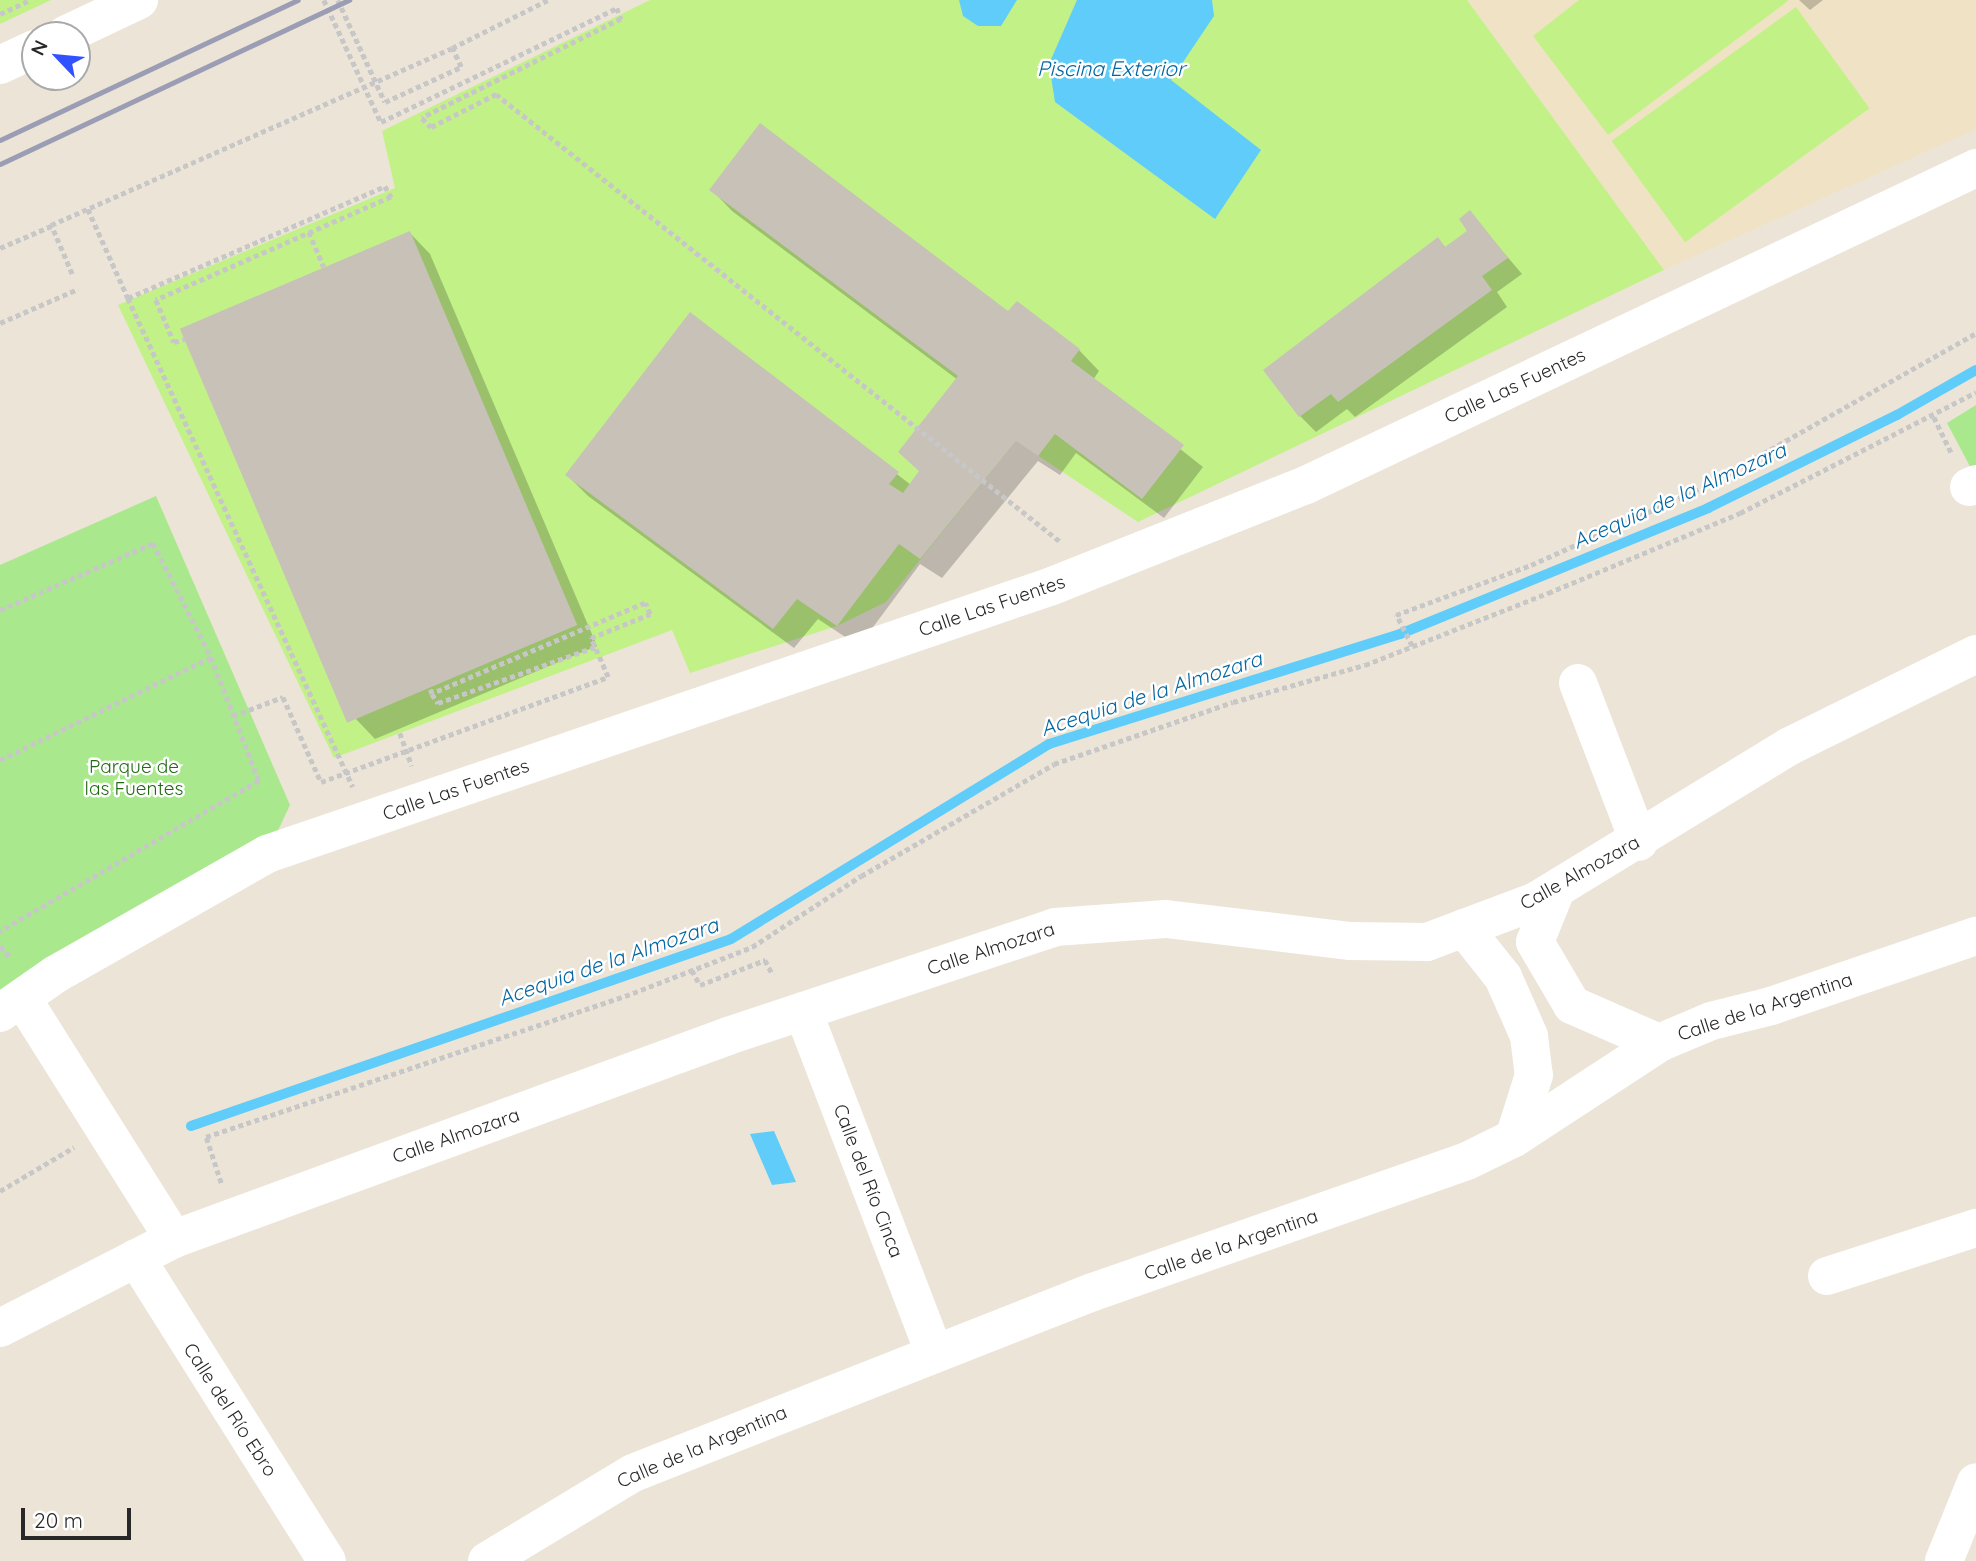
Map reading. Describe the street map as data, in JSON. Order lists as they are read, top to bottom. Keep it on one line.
{"streets":{"street":["Calle Las Fuentes","Calle Almozara","Calle de la Argentina","Calle del Río Cinca","Calle del Río Ebro"]},"crossings":[["Calle Almozara","Calle del Río Cinca"],["Calle Almozara","Calle del Río Ebro"],["Calle de la Argentina","Calle del Río Cinca"]],"water":["Piscina Exterior","Acequia de la Almozara"],"parks":["Parque de las Fuentes"],"scale_bar":"20 m","north":"top left"}
